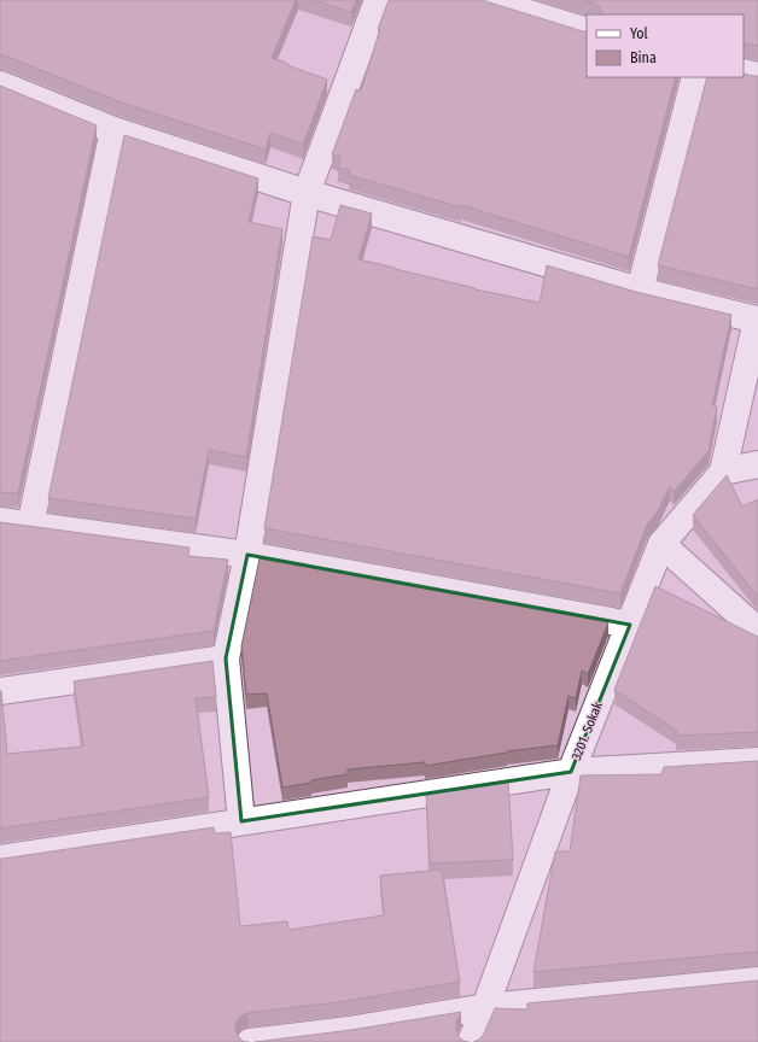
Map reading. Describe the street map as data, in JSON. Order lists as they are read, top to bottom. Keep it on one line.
{"streets":{"street":["3201. Sokak"]},"legend":["Yol","Bina"]}
